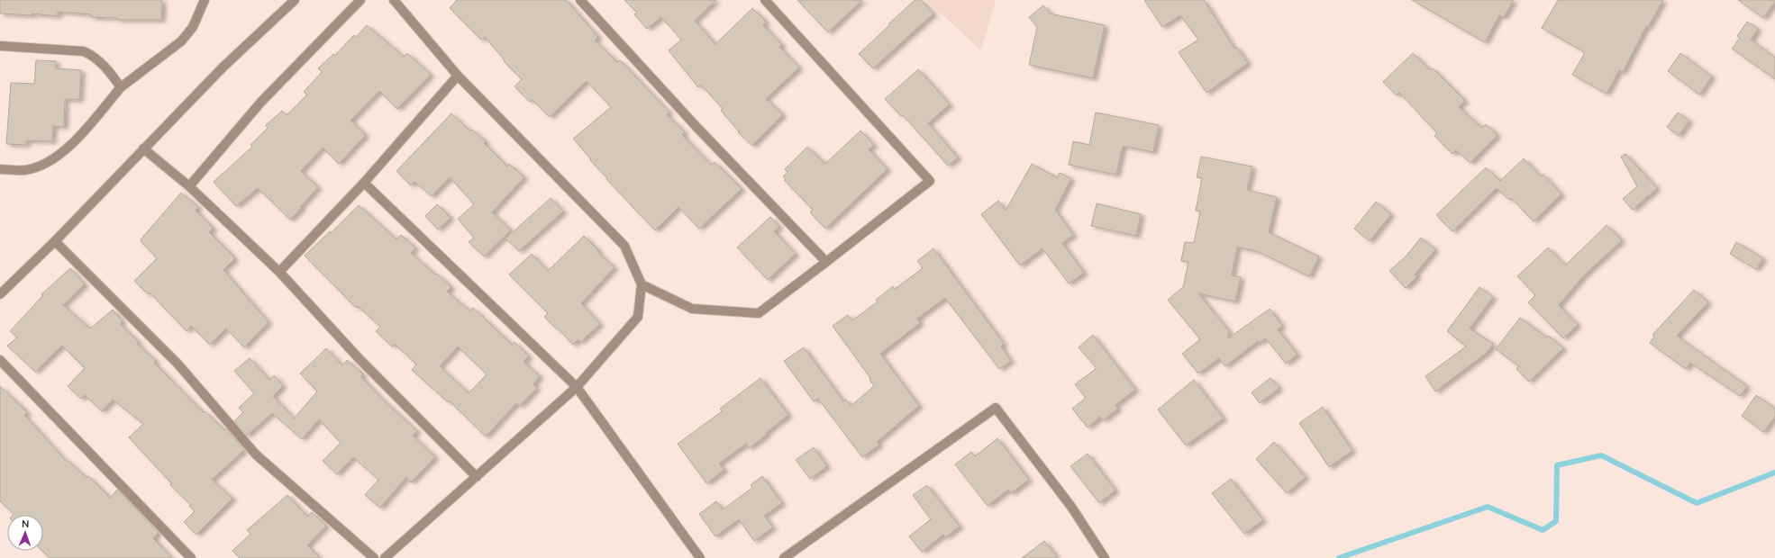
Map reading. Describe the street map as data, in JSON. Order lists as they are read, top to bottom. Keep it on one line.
{"north":"top"}
